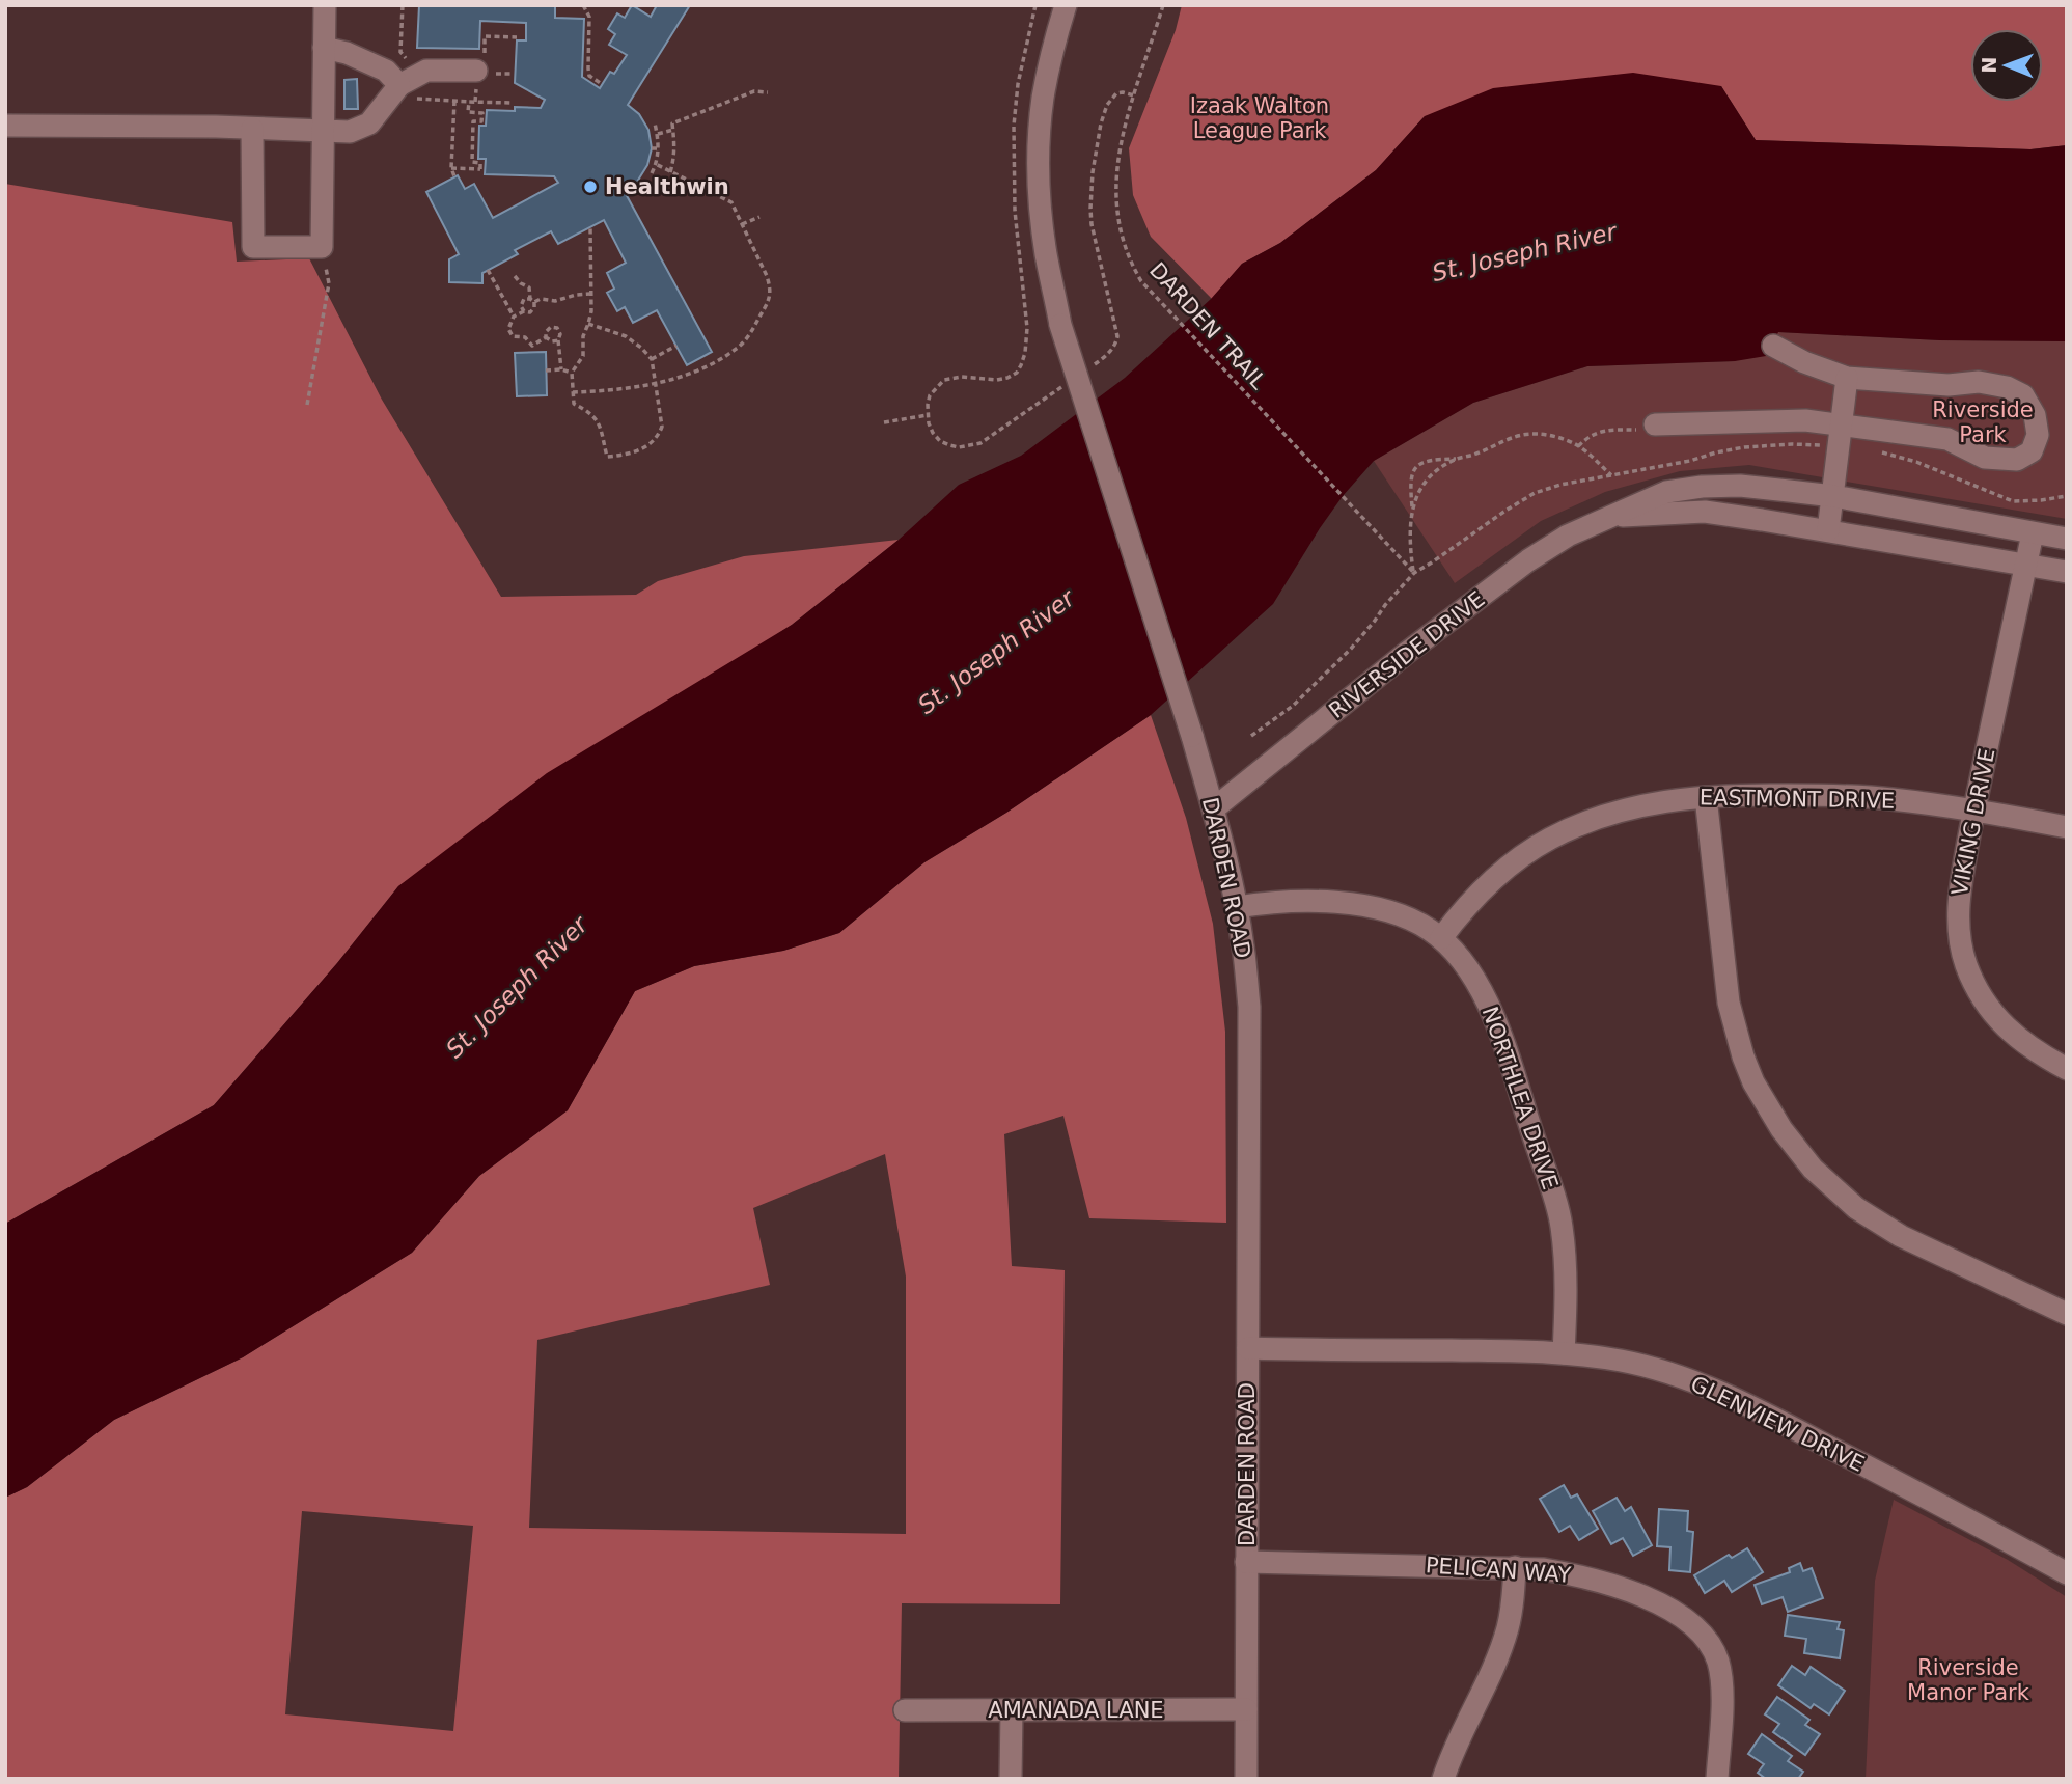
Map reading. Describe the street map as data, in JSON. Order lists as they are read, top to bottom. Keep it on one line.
{"streets":{"street":["RIVERSIDE DRIVE","EASTMONT DRIVE","VIKING DRIVE","DARDEN ROAD","NORTHLEA DRIVE","GLENVIEW DRIVE","PELICAN WAY","AMANADA LANE"],"path":["DARDEN TRAIL"]},"crossings":[["RIVERSIDE DRIVE","VIKING DRIVE"],["RIVERSIDE DRIVE","DARDEN ROAD"],["EASTMONT DRIVE","VIKING DRIVE"],["EASTMONT DRIVE","NORTHLEA DRIVE"],["DARDEN ROAD","NORTHLEA DRIVE"],["DARDEN ROAD","GLENVIEW DRIVE"],["DARDEN ROAD","PELICAN WAY"],["DARDEN ROAD","AMANADA LANE"],["NORTHLEA DRIVE","GLENVIEW DRIVE"]],"water":["St. Joseph River"],"parks":["Izaak Walton League Park","Riverside Park","Riverside Manor Park"],"places":["Healthwin"],"north":"left"}
